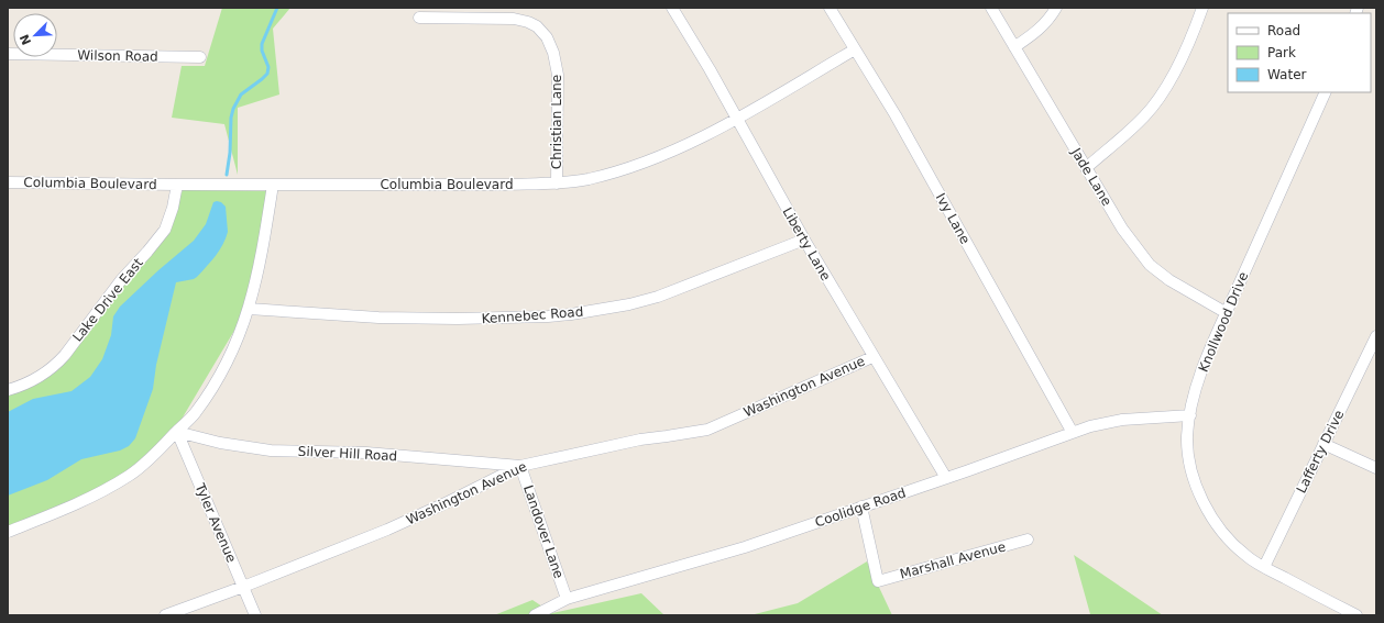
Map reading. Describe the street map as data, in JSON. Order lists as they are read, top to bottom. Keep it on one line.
{"streets":{"street":["Wilson Road","Christian Lane","Jade Lane","Columbia Boulevard","Ivy Lane","Liberty Lane","Lake Drive East","Kennebec Road","Knollwood Drive","Washington Avenue","Lafferty Drive","Silver Hill Road","Coolidge Road","Tyler Avenue","Landover Lane","Marshall Avenue"]},"crossings":[["Christian Lane","Columbia Boulevard"],["Jade Lane","Knollwood Drive"],["Columbia Boulevard","Ivy Lane"],["Columbia Boulevard","Liberty Lane"],["Columbia Boulevard","Lake Drive East"],["Ivy Lane","Coolidge Road"],["Liberty Lane","Kennebec Road"],["Liberty Lane","Washington Avenue"],["Liberty Lane","Coolidge Road"],["Knollwood Drive","Lafferty Drive"],["Knollwood Drive","Coolidge Road"],["Washington Avenue","Silver Hill Road"],["Washington Avenue","Tyler Avenue"],["Washington Avenue","Landover Lane"],["Silver Hill Road","Tyler Avenue"],["Silver Hill Road","Landover Lane"],["Coolidge Road","Landover Lane"],["Coolidge Road","Marshall Avenue"]],"legend":["Road","Park","Water"],"north":"bottom left"}
